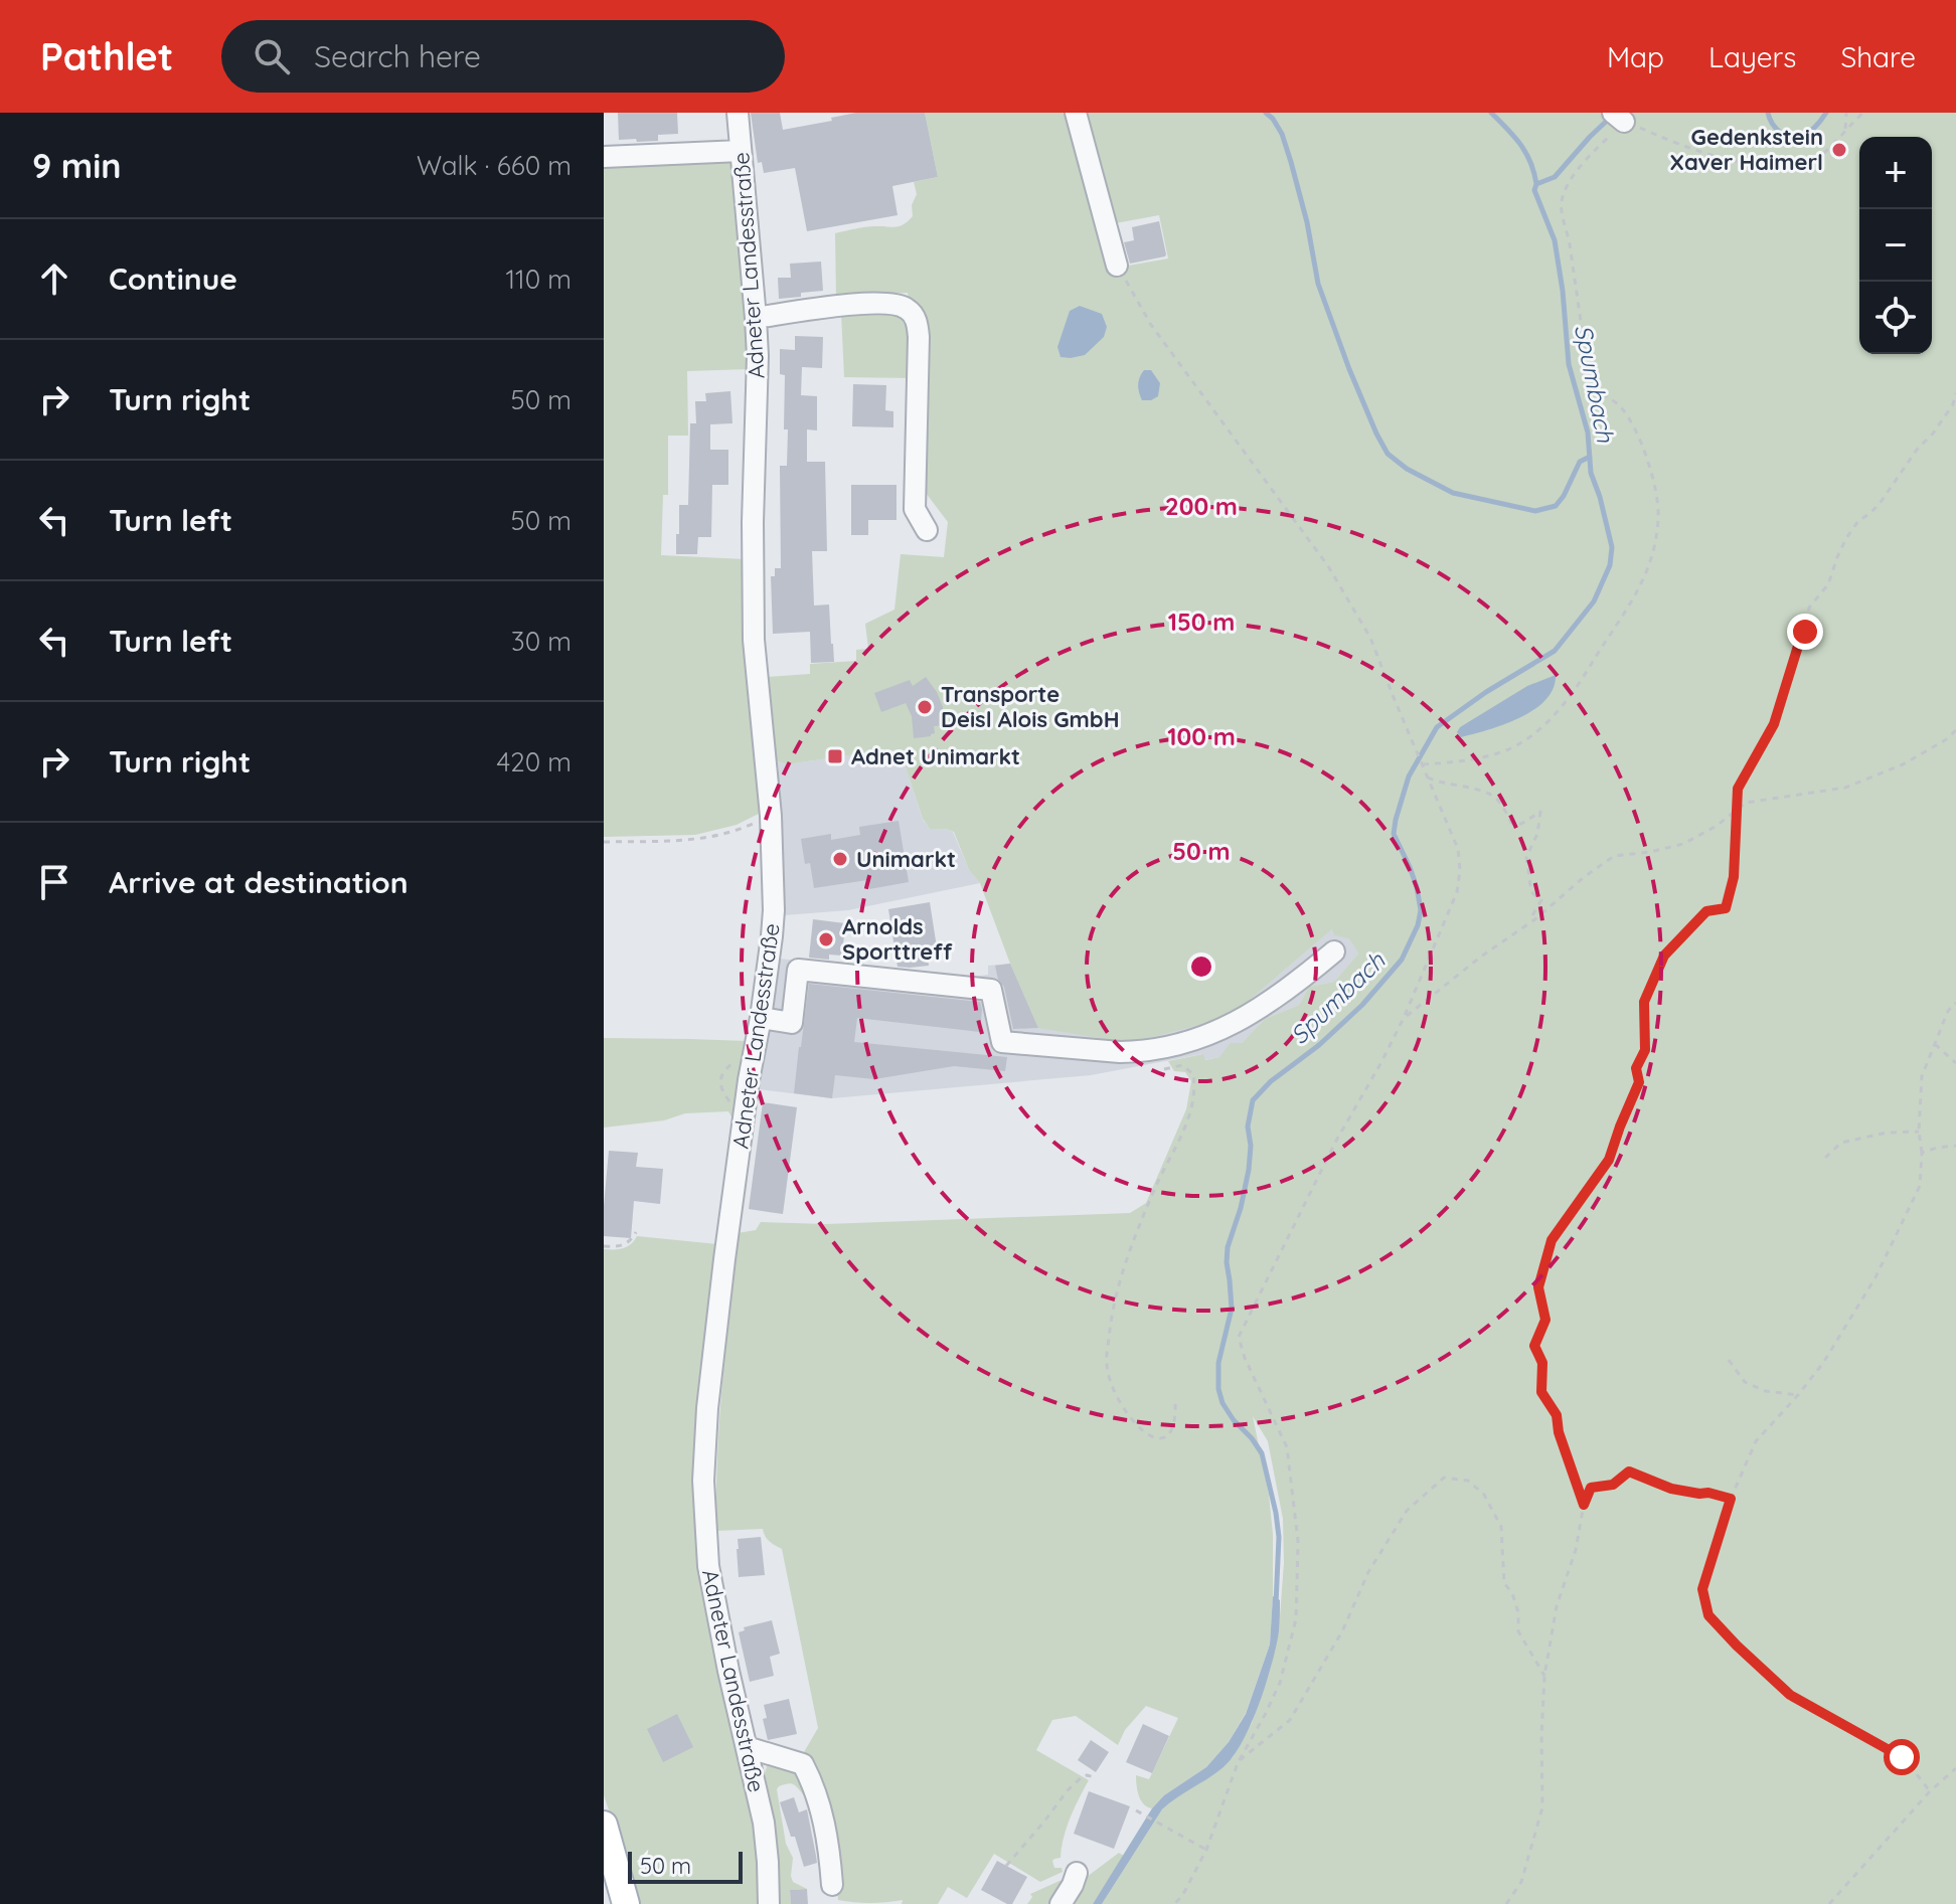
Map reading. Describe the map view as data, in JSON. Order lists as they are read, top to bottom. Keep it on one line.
{"streets":{"street":["Adneter Landesstraße"]},"water":["Spumbach"],"places":{"other":["Gedenkstein Xaver Haimerl","Transporte Deisl Alois GmbH","Unimarkt","Arnolds Sporttreff"],"transit":["Adnet Unimarkt"]},"scale_bar":"50 m","page":{"header":"Pathlet","search":"Search here","nav":["Map","Layers","Share"],"heading":["9 min","Walk · 660 m"],"map_buttons":["+","−"],"list":[["Continue","110 m"],["Turn right","50 m"],["Turn left","50 m"],["Turn left","30 m"],["Turn right","420 m"],"Arrive at destination"],"scale":"50 m"},"rings":["200 m","150 m","100 m","50 m"]}
